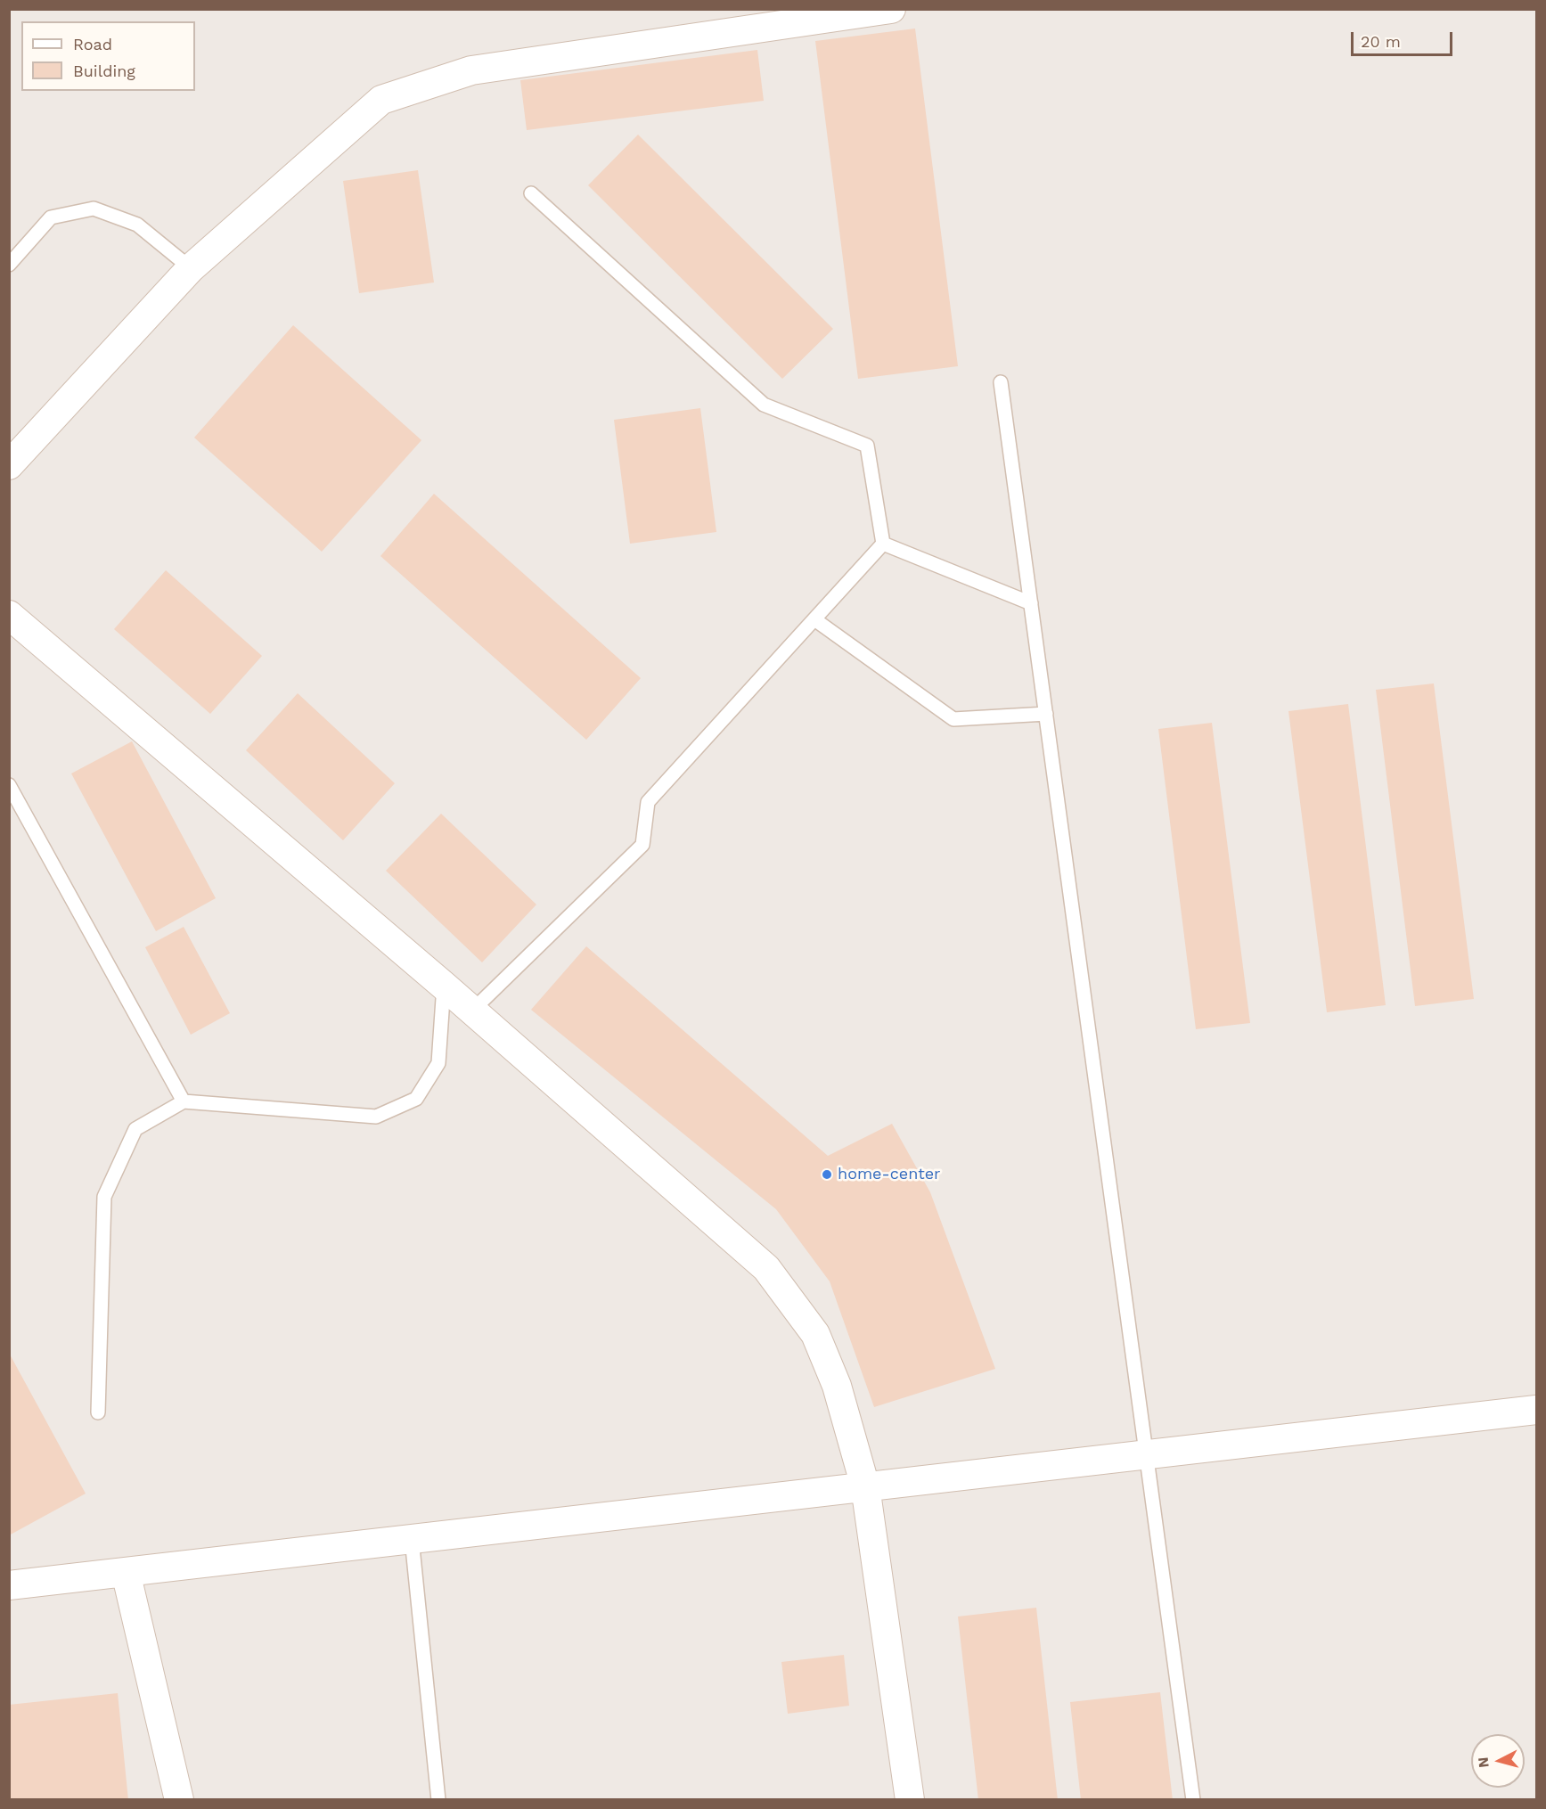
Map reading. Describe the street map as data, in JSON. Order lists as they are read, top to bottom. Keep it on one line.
{"places":["home-center"],"legend":["Road","Building"],"scale_bar":"20 m","north":"left"}
